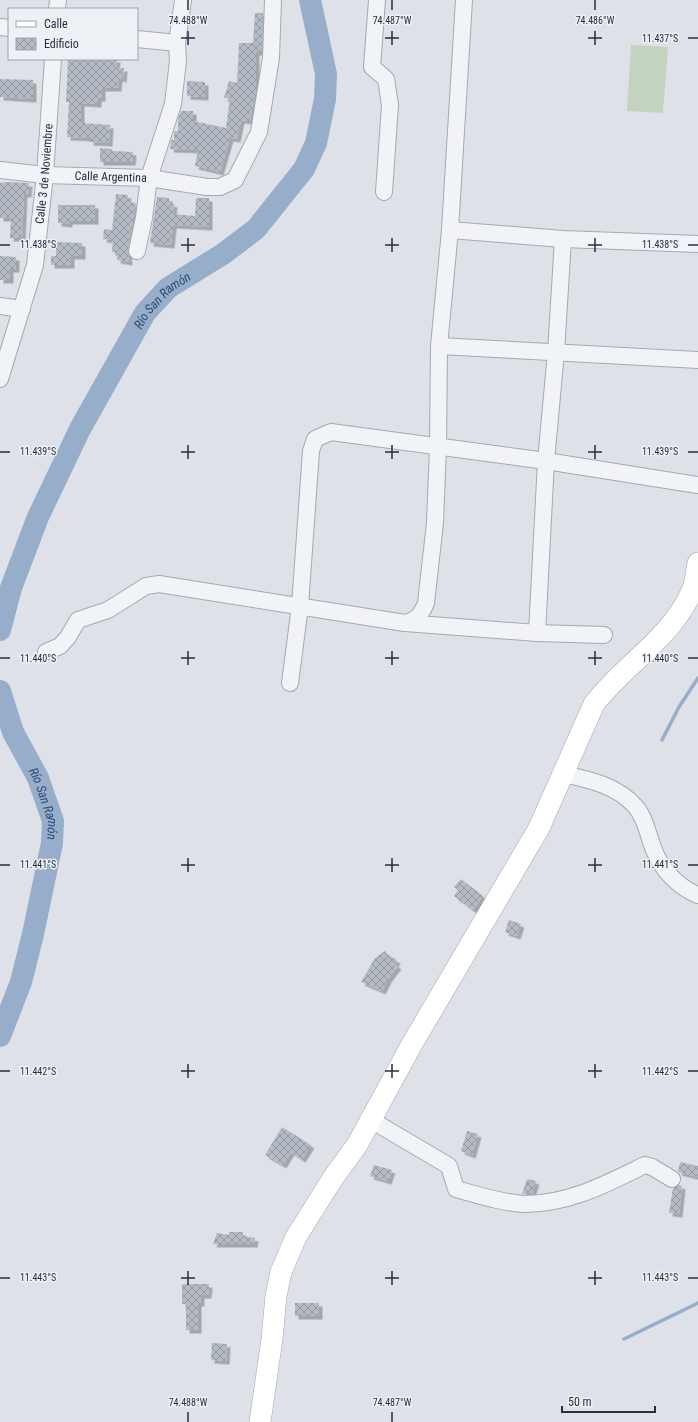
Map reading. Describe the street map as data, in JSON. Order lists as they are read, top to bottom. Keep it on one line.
{"streets":{"street":["Calle 3 de Noviembre","Calle Argentina"]},"crossings":[["Calle 3 de Noviembre","Calle Argentina"]],"water":["Río San Ramón"],"legend":["Calle","Edificio"],"scale_bar":"50 m","coordinates":["74.488°W","74.487°W","74.486°W","11.437°S","11.438°S","11.439°S","11.440°S","11.441°S","11.442°S","11.443°S"]}
